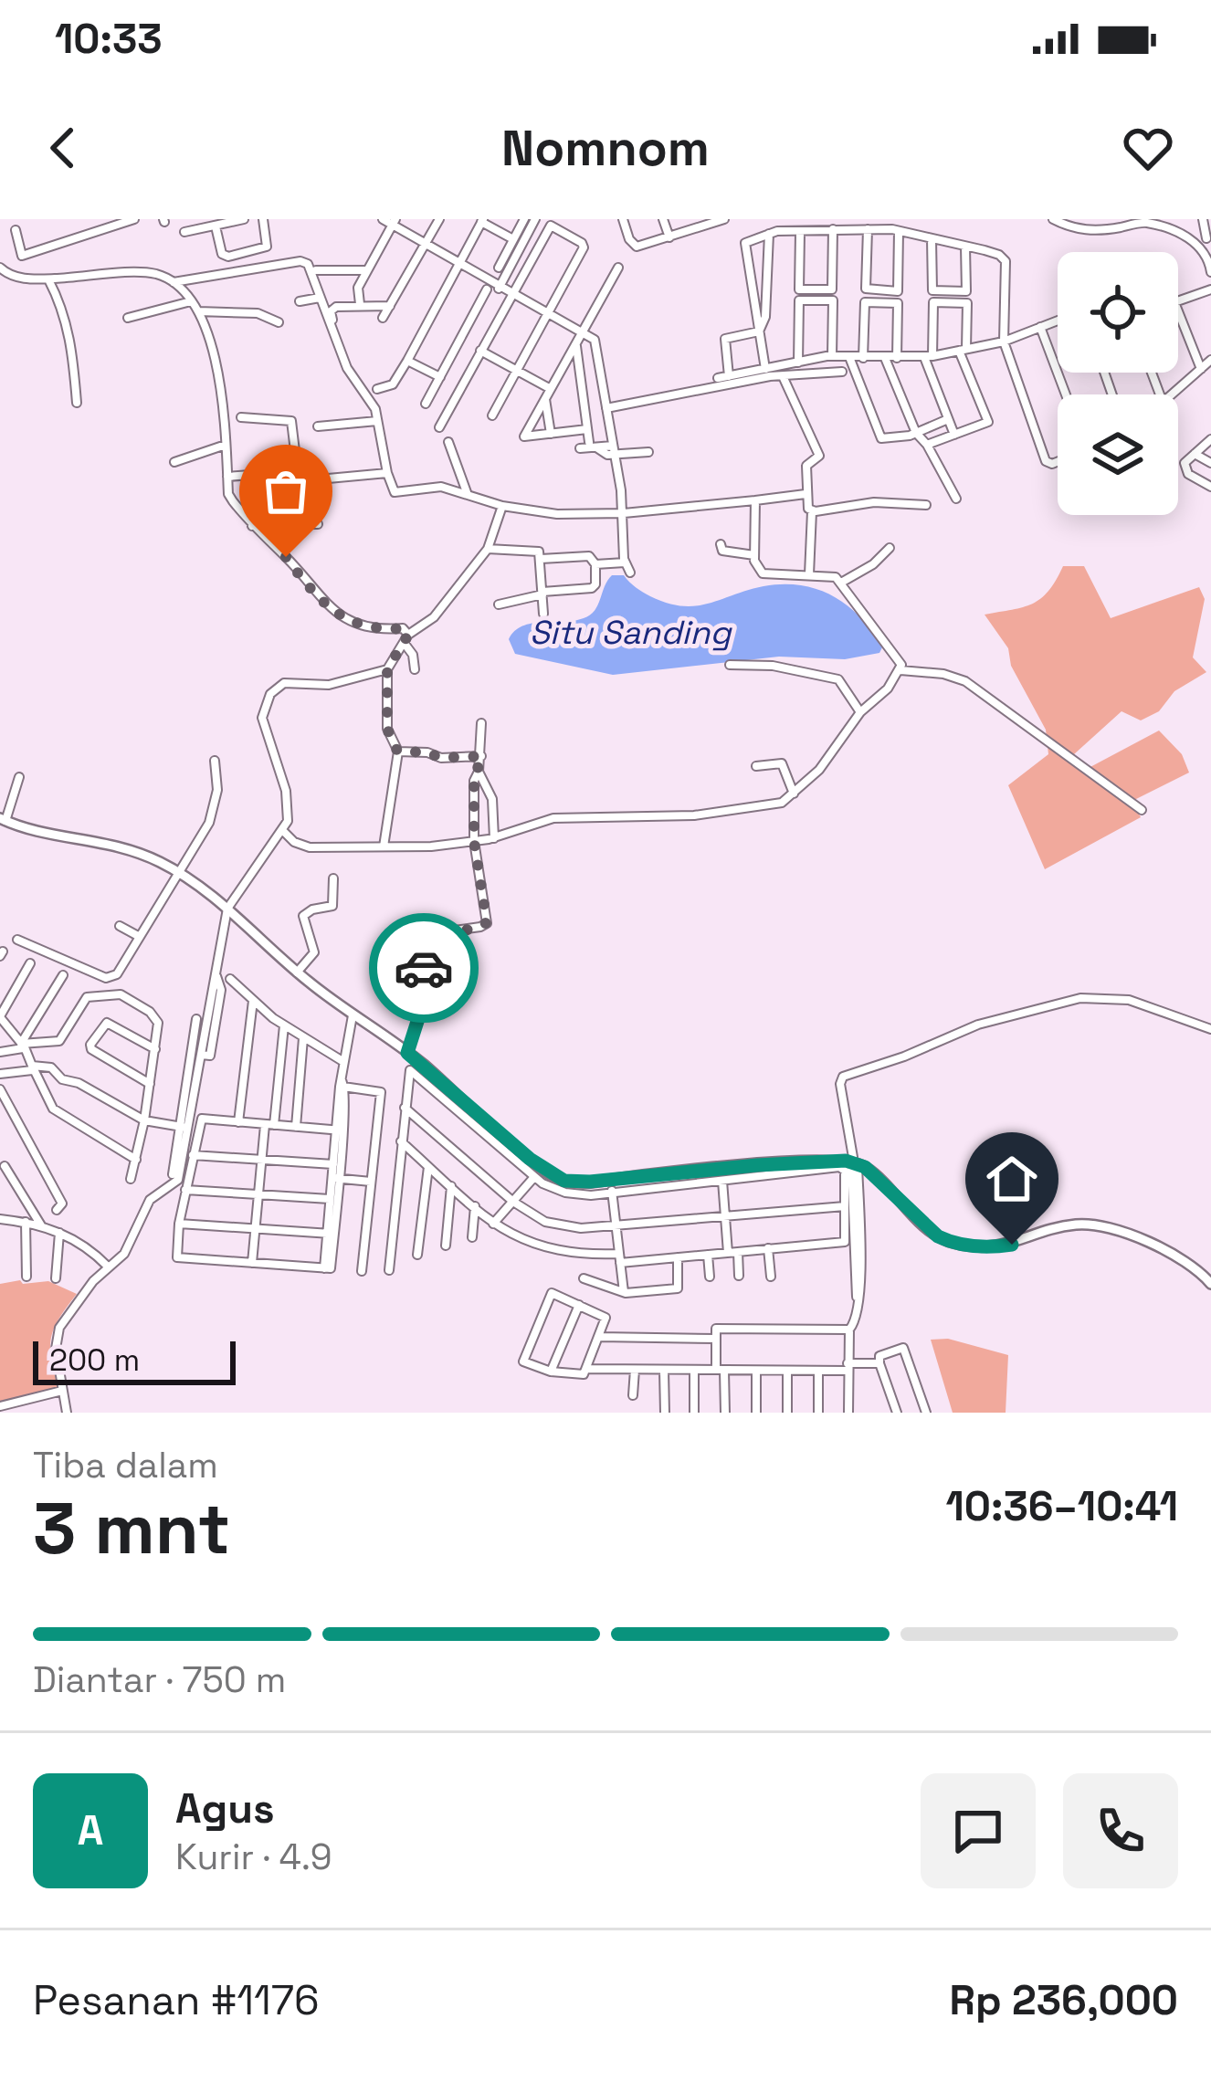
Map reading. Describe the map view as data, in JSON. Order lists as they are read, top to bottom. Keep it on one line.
{"water":["Situ Sanding"],"scale_bar":"200 m","page":{"status":"10:33","header":"Nomnom","scale":"200 m","heading":["3 mnt","Tiba dalam","10:36–10:41"],"panel":["Agus","Kurir · 4.9","Pesanan #1176","Rp 236,000"],"bar":"Diantar · 750 m","round":"A"}}
